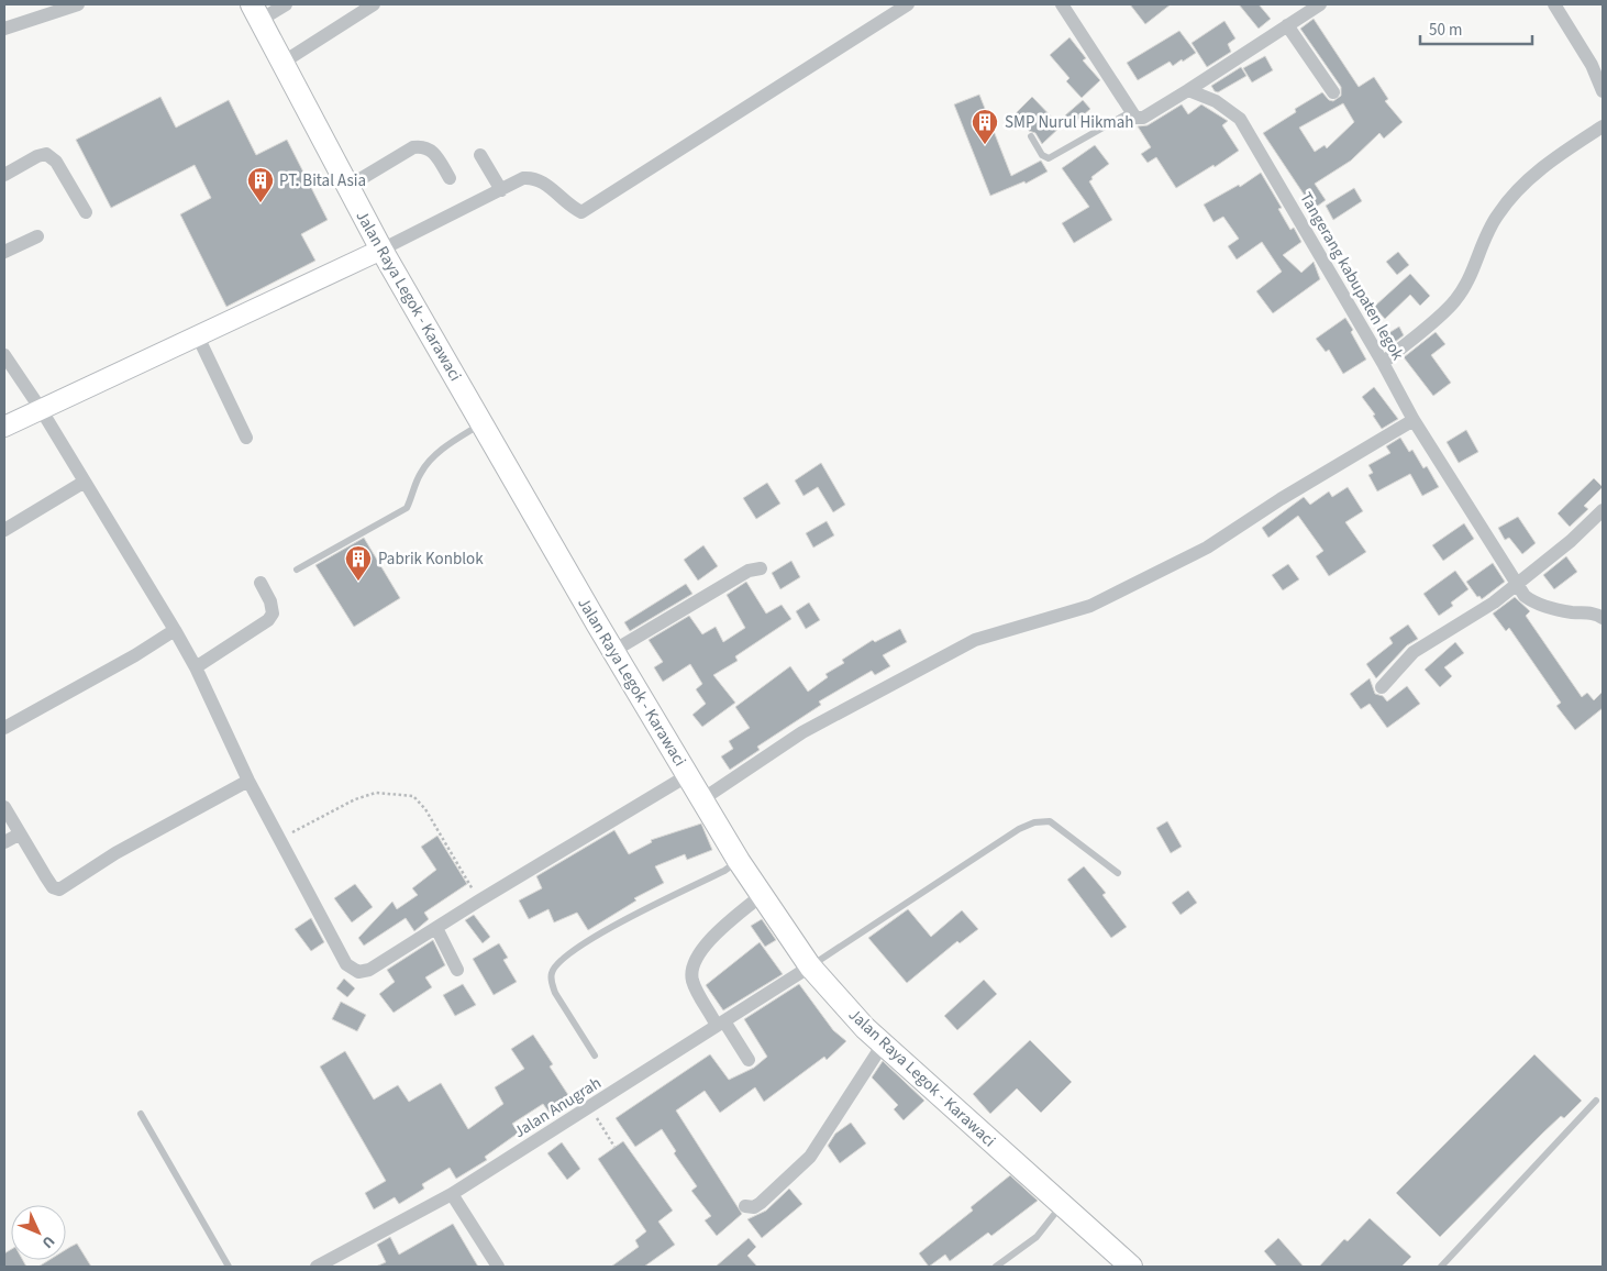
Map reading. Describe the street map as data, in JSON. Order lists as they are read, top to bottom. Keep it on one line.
{"streets":{"main road":["Jalan Raya Legok - Karawaci"],"street":["Tangerang kabupaten legok","Jalan Anugrah"]},"crossings":[["Jalan Raya Legok - Karawaci","Jalan Anugrah"]],"places":{"building":["SMP Nurul Hikmah","PT. Bital Asia","Pabrik Konblok"]},"scale_bar":"50 m","north":"bottom right"}
